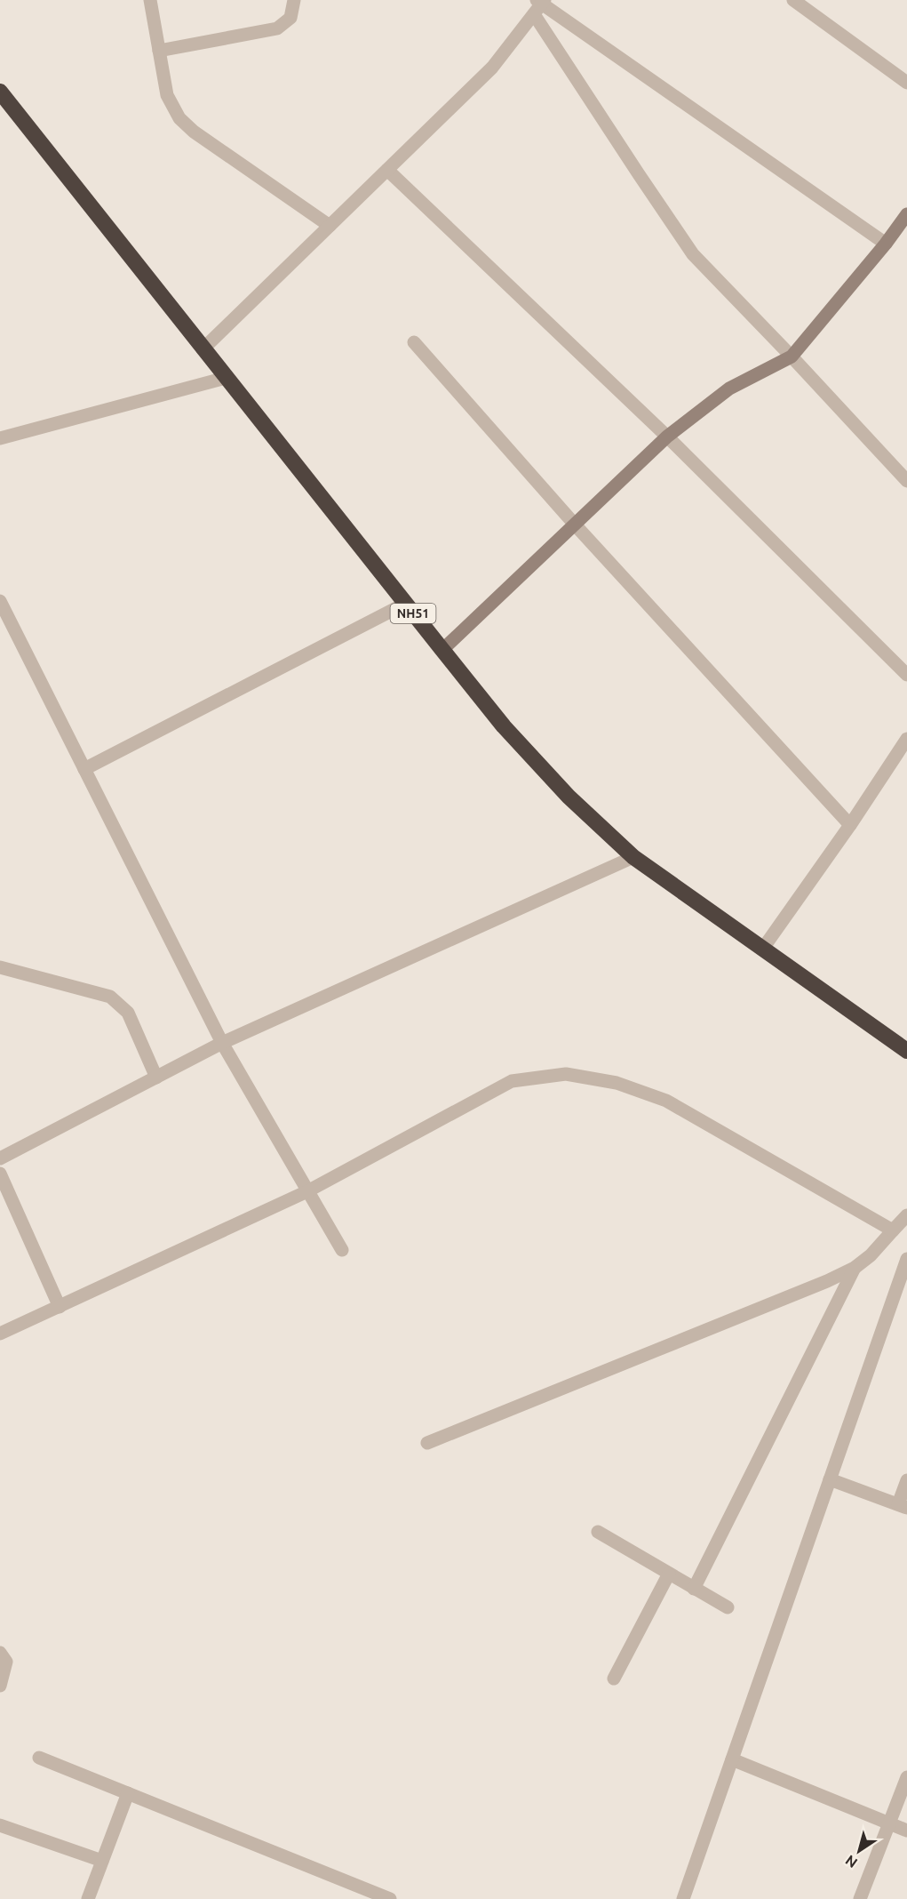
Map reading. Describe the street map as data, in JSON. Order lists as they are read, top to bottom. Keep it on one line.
{"streets":{"highway":["NH51"]},"north":"bottom left"}
